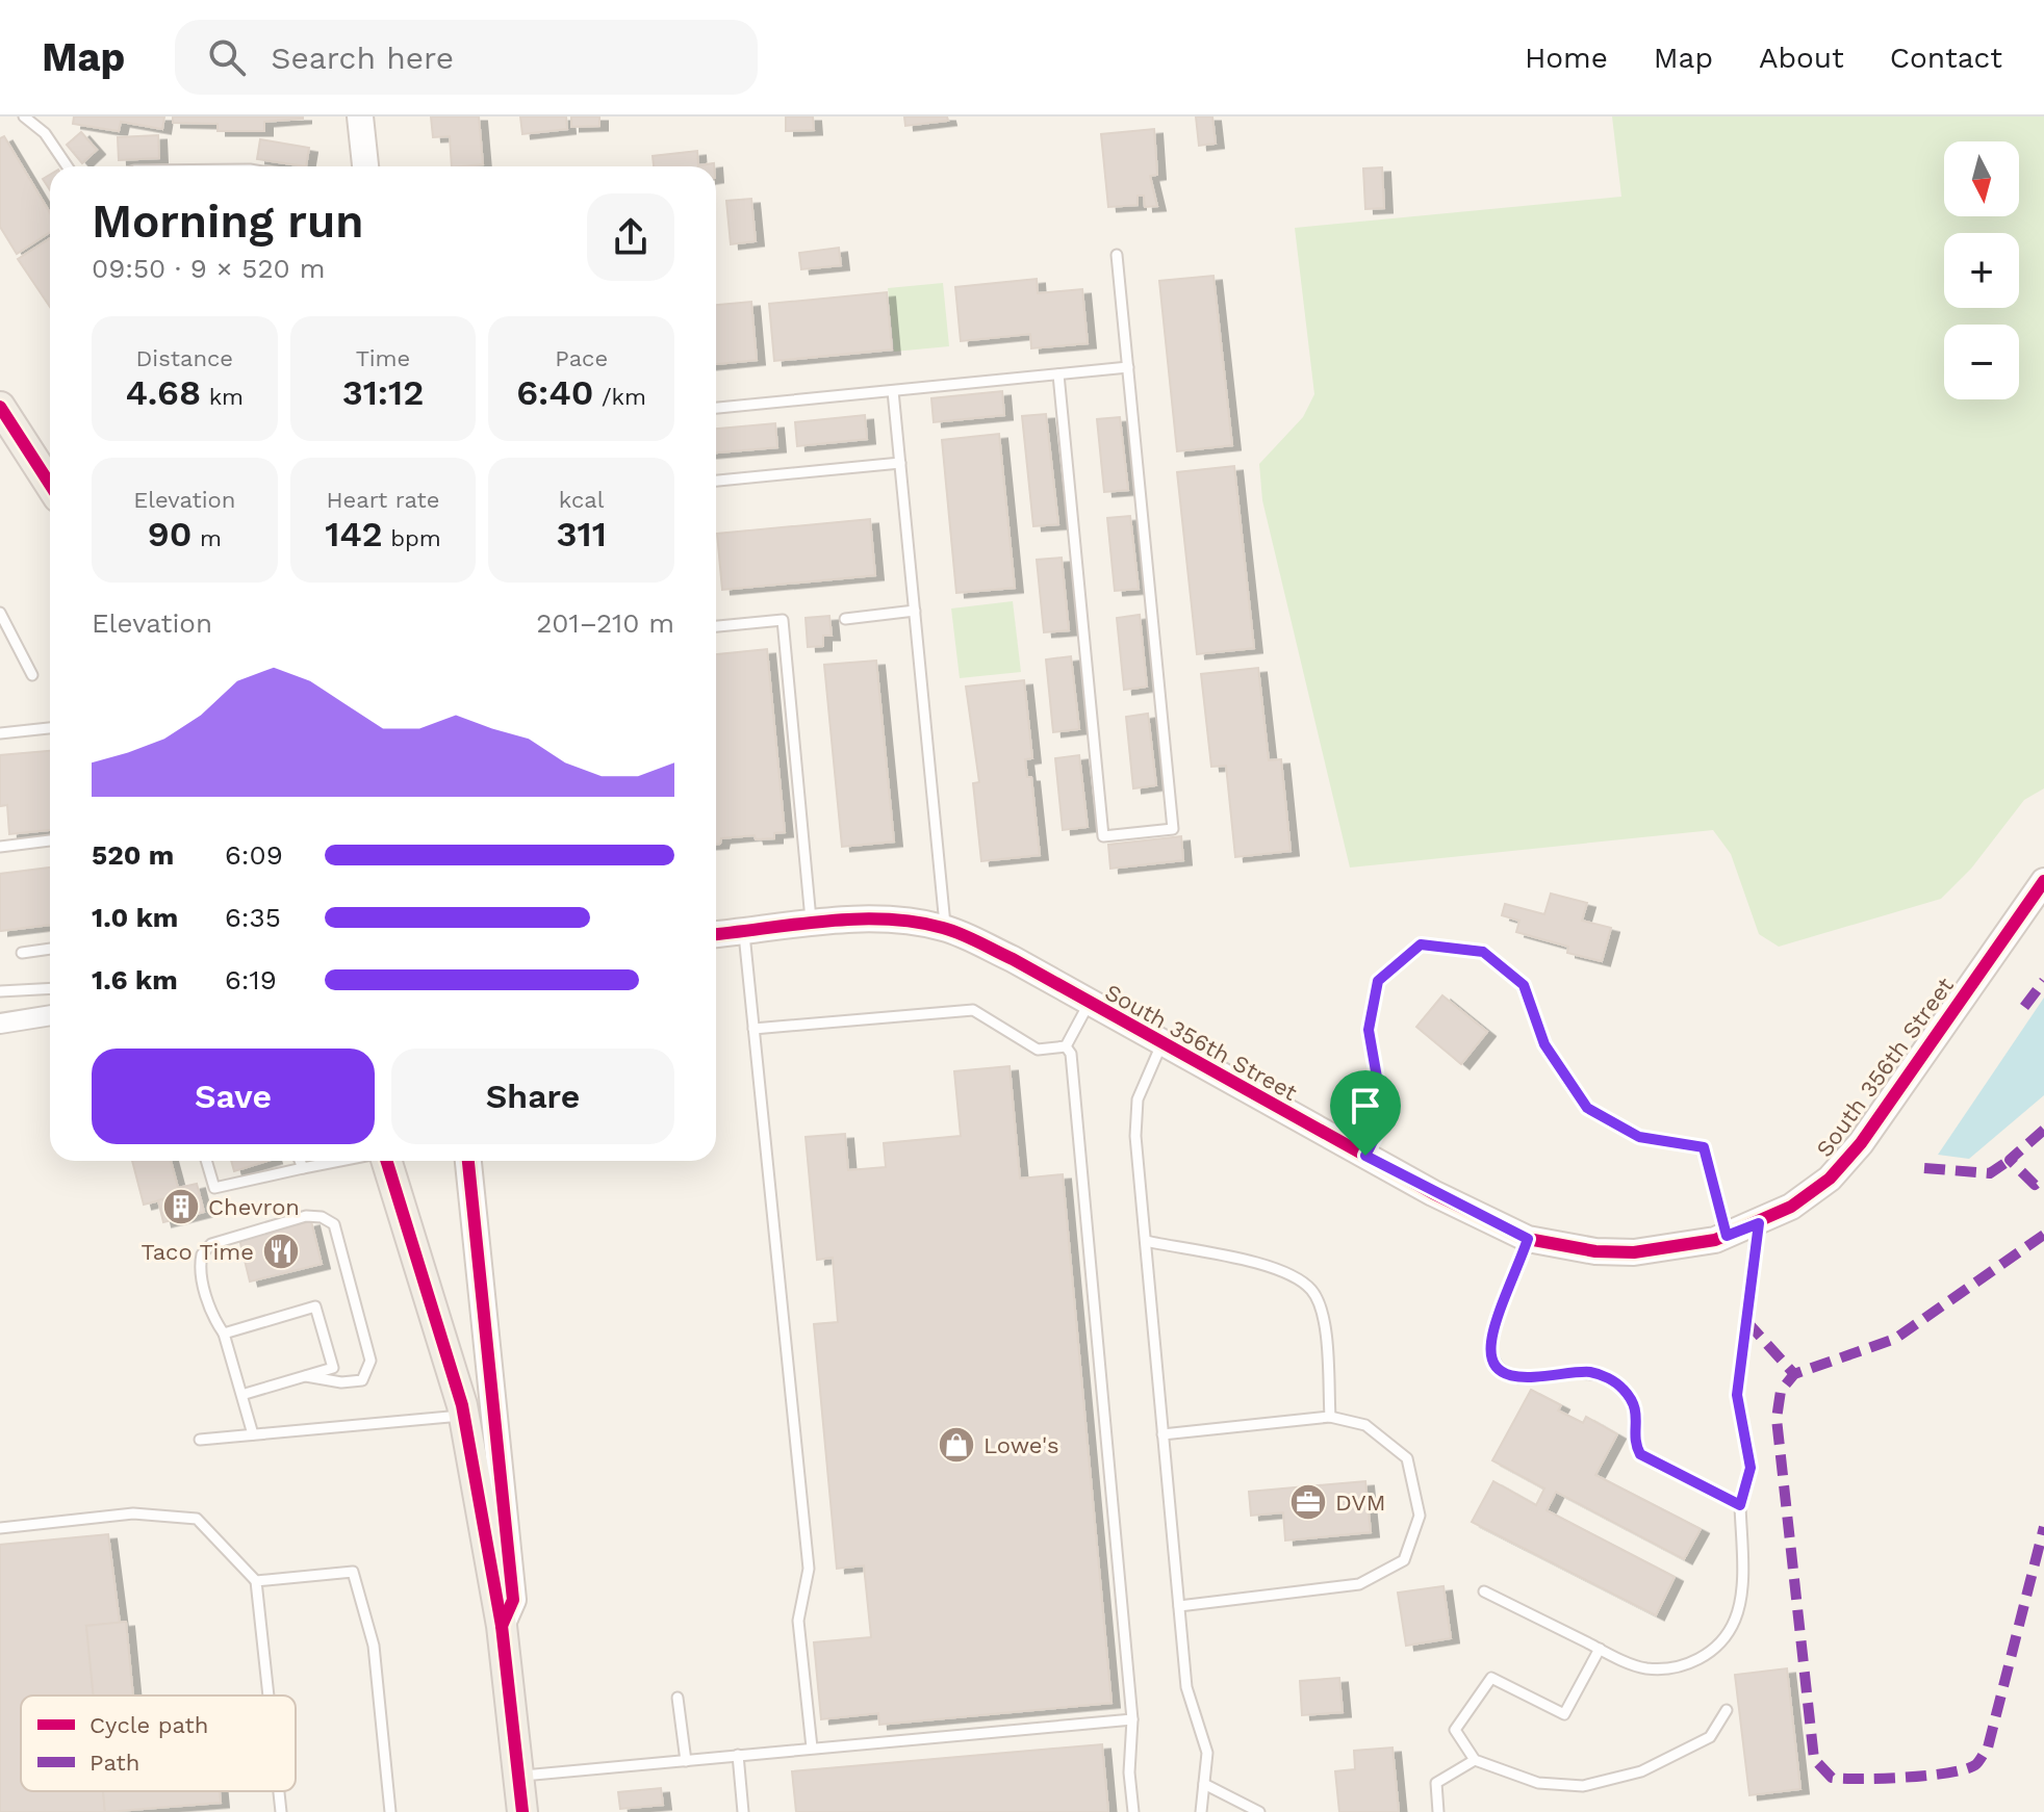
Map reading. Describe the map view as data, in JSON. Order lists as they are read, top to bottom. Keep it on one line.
{"streets":{"main road":["South 356th Street"]},"places":{"building":["Chevron"],"restaurant":["Taco Time"],"shop":["Lowe's"],"office":["DVM"]},"legend":["Cycle path","Path"],"north":"bottom","page":{"header":"Map","search":"Search here","nav":["Home","Map","About","Contact"],"map_buttons":["+","−"],"heading":["Morning run","09:50 · 9 × 520 m"],"stats":[["Distance","4.68 km"],["Time","31:12"],["Pace","6:40 /km"],["Elevation","90 m"],["Heart rate","142 bpm"],["kcal","311"]],"chart":["Elevation","201–210 m"],"list":[{"name":"520 m","note":"6:09"},{"name":"1.0 km","note":"6:35"},{"name":"1.6 km","note":"6:19"}],"buttons":["Save","Share"]}}
